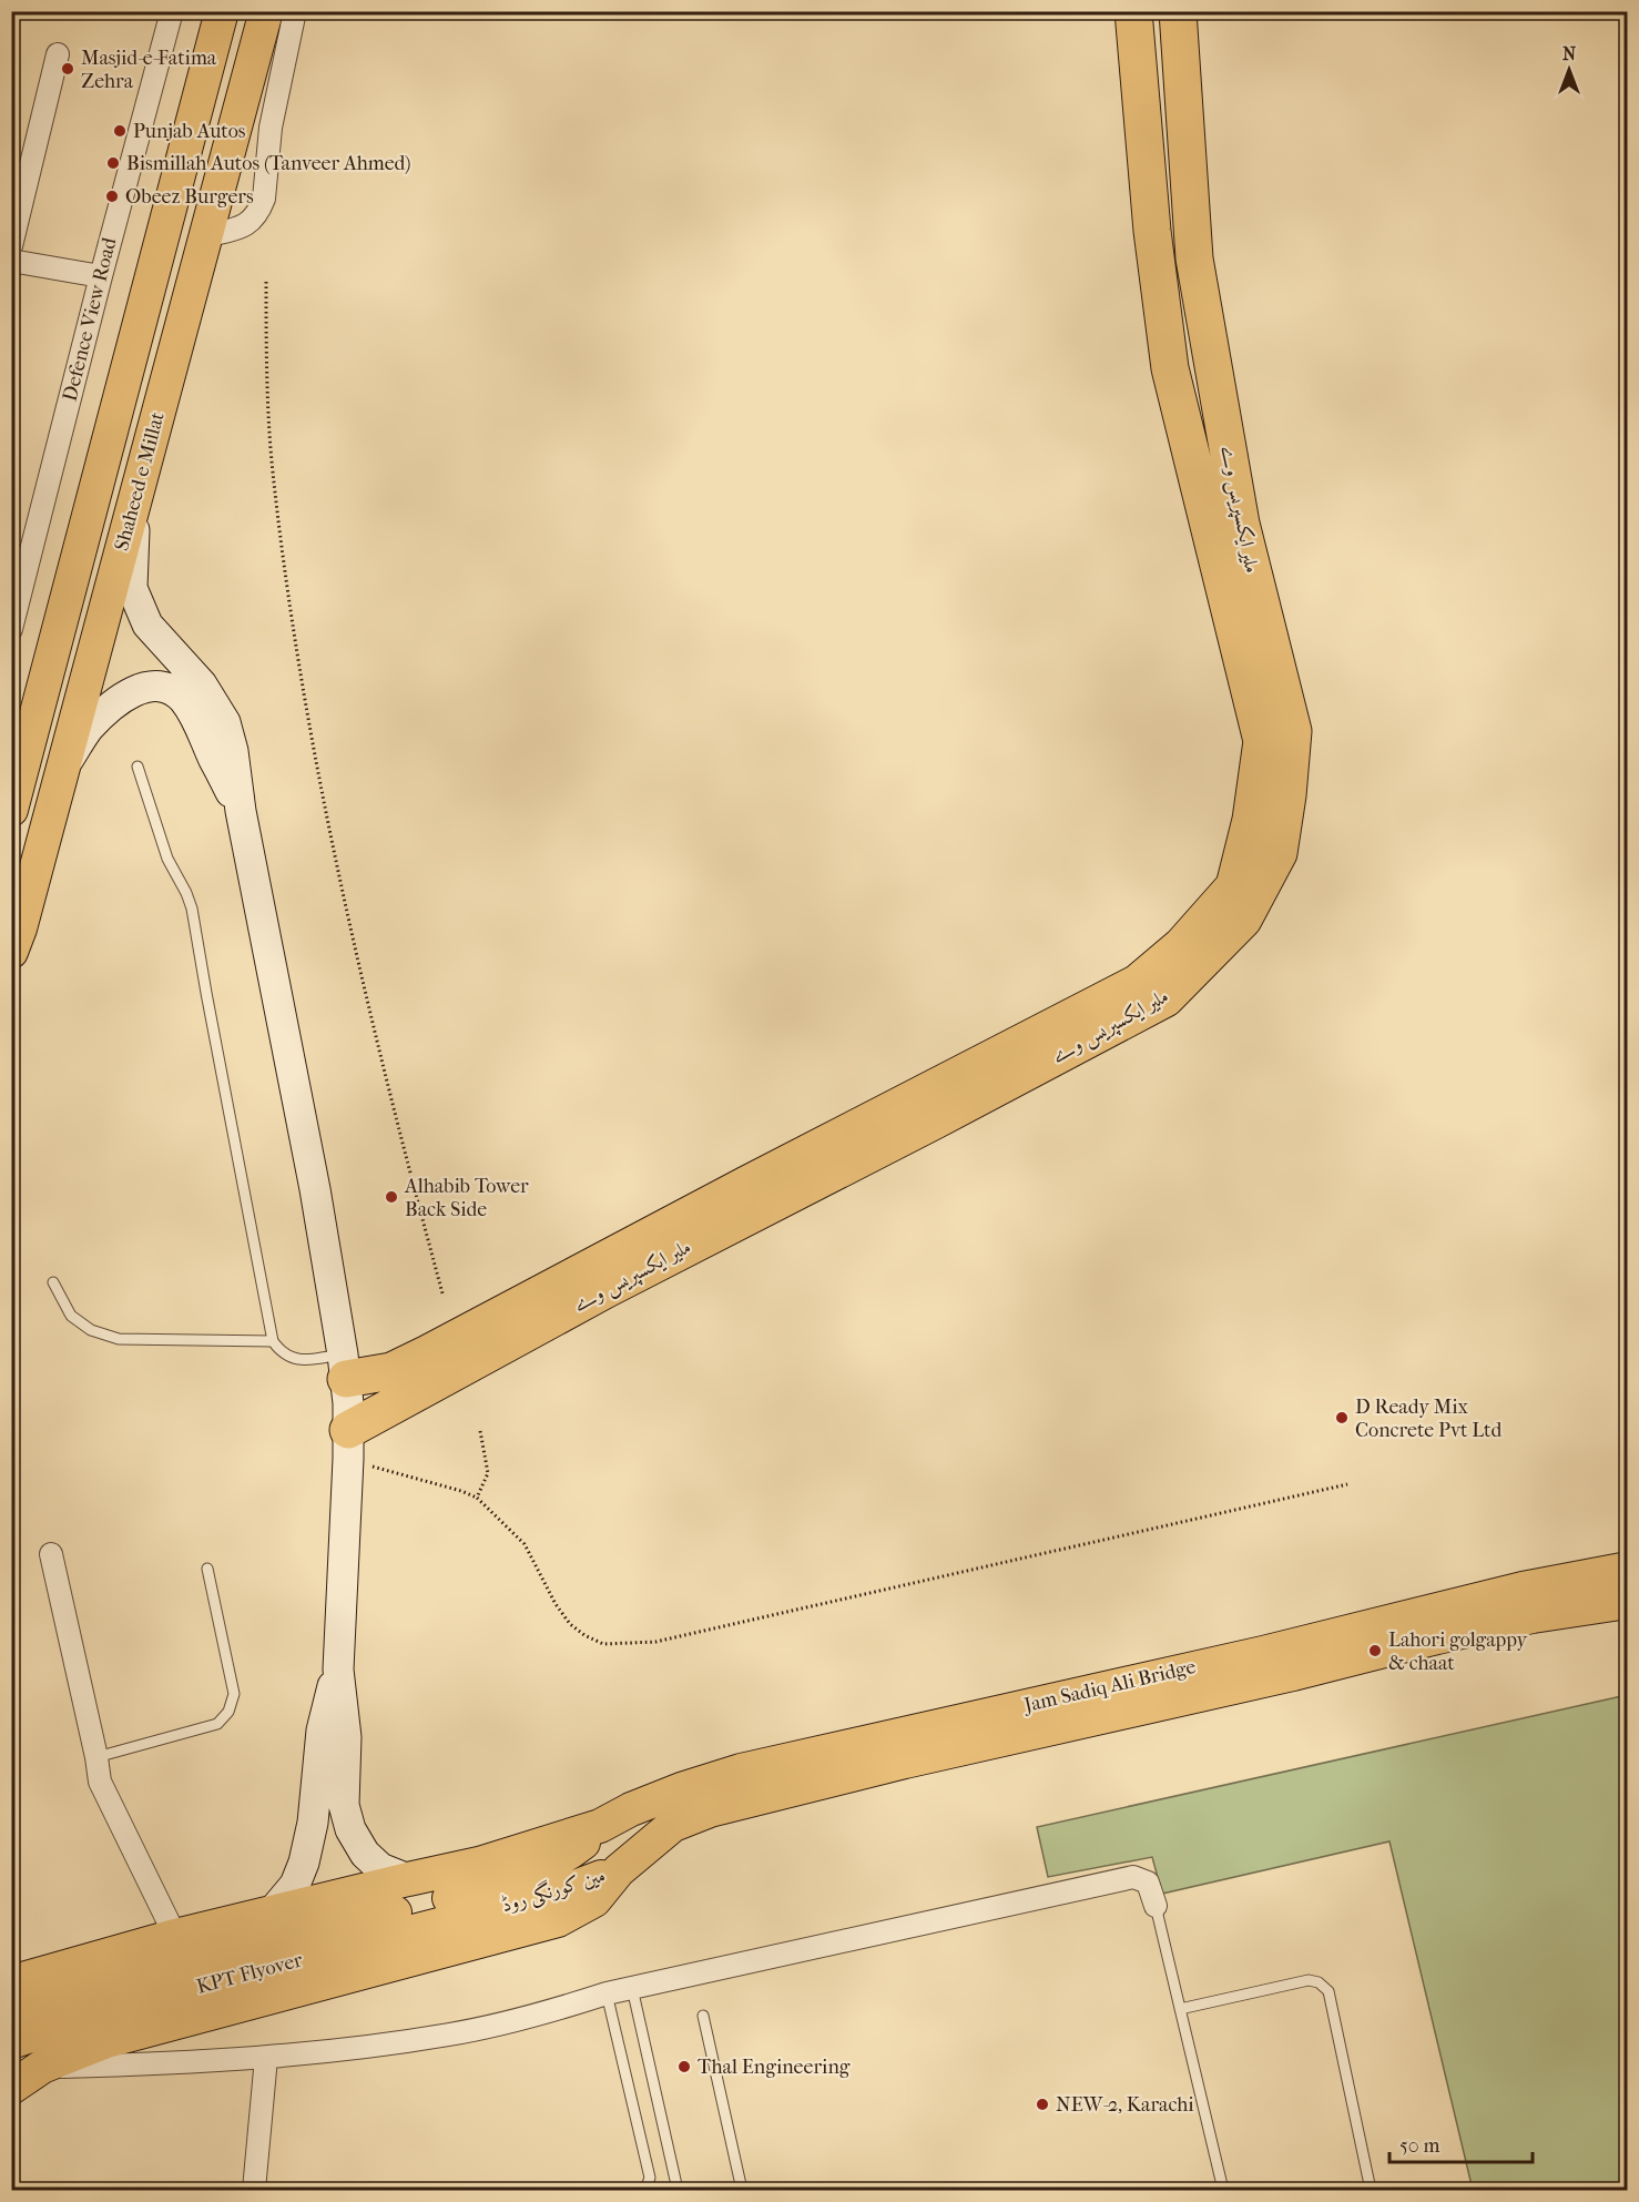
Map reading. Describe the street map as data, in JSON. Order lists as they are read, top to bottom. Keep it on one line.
{"streets":{"highway":["ملیر ایکسپریس وے"],"main road":["Shaheed e Millat","Jam Sadiq Ali Bridge","مین کورنگی روڈ","KPT Flyover"],"street":["Defence View Road"]},"crossings":[["Jam Sadiq Ali Bridge","مین کورنگی روڈ"],["مین کورنگی روڈ","KPT Flyover"]],"places":["Masjid-e-Fatima Zehra","Punjab Autos","Bismillah Autos (Tanveer Ahmed)","Obeez Burgers","Alhabib Tower Back Side","D Ready Mix Concrete Pvt Ltd","Lahori golgappy & chaat","Thal Engineering","NEW-2, Karachi"],"scale_bar":"50 m","north":"top"}
